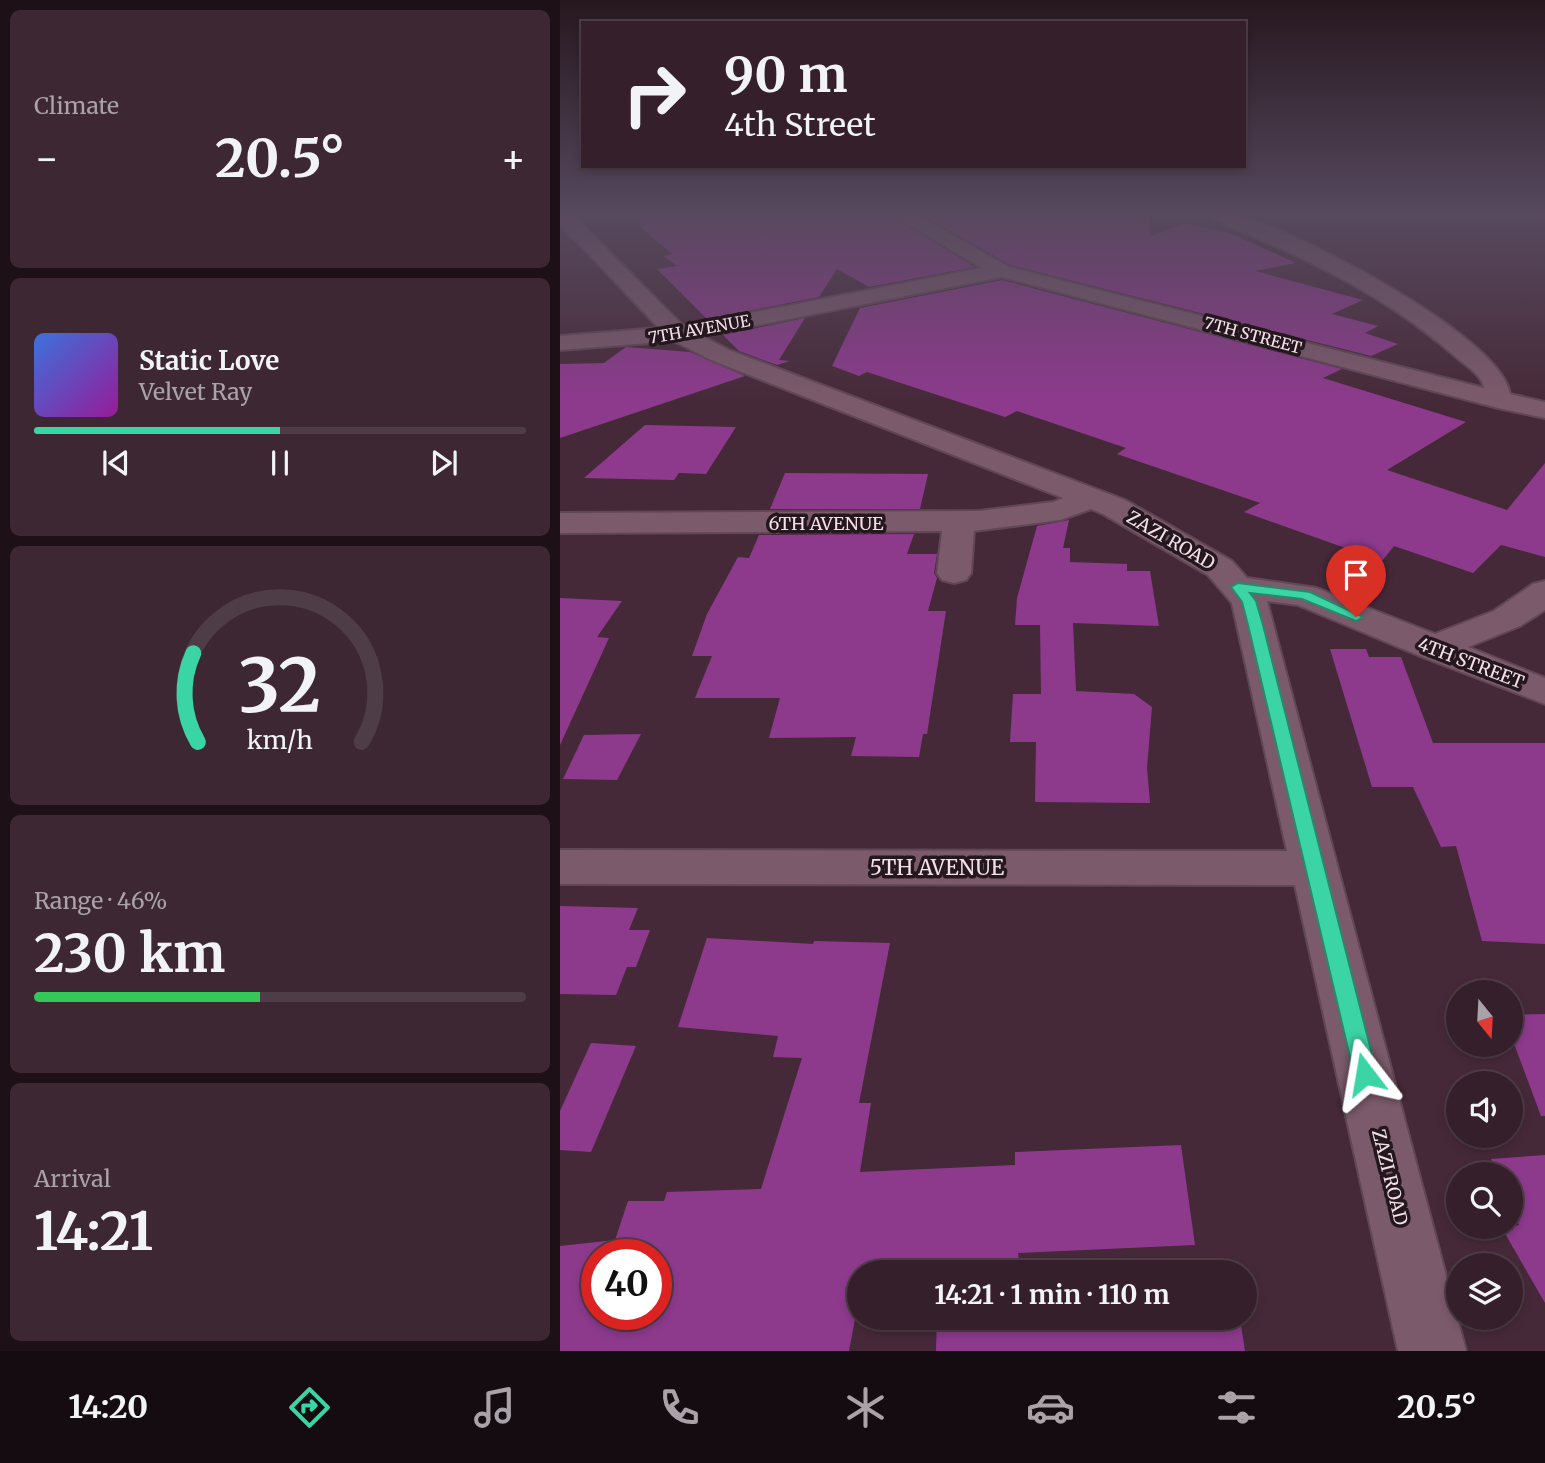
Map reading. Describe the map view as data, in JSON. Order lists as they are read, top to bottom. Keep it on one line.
{"streets":{"street":["7TH AVENUE","7TH STREET","6TH AVENUE","ZAZI ROAD","4TH STREET","5TH AVENUE"]},"crossings":[["7TH AVENUE","ZAZI ROAD"],["6TH AVENUE","ZAZI ROAD"],["ZAZI ROAD","4TH STREET"],["ZAZI ROAD","5TH AVENUE"]],"north":"bottom","page":{"tile":["Climate",["Range · 46%","230 km"],["Arrival","14:21"]],"turn":["90 m","4th Street"],"heat":["−","20.5°","+"],"song":["Static Love","Velvet Ray"],"limit":"40","trip":"14:21 · 1 min · 110 m","tabs":["14:20","20.5°"],"gauge":["32","km/h"]}}
